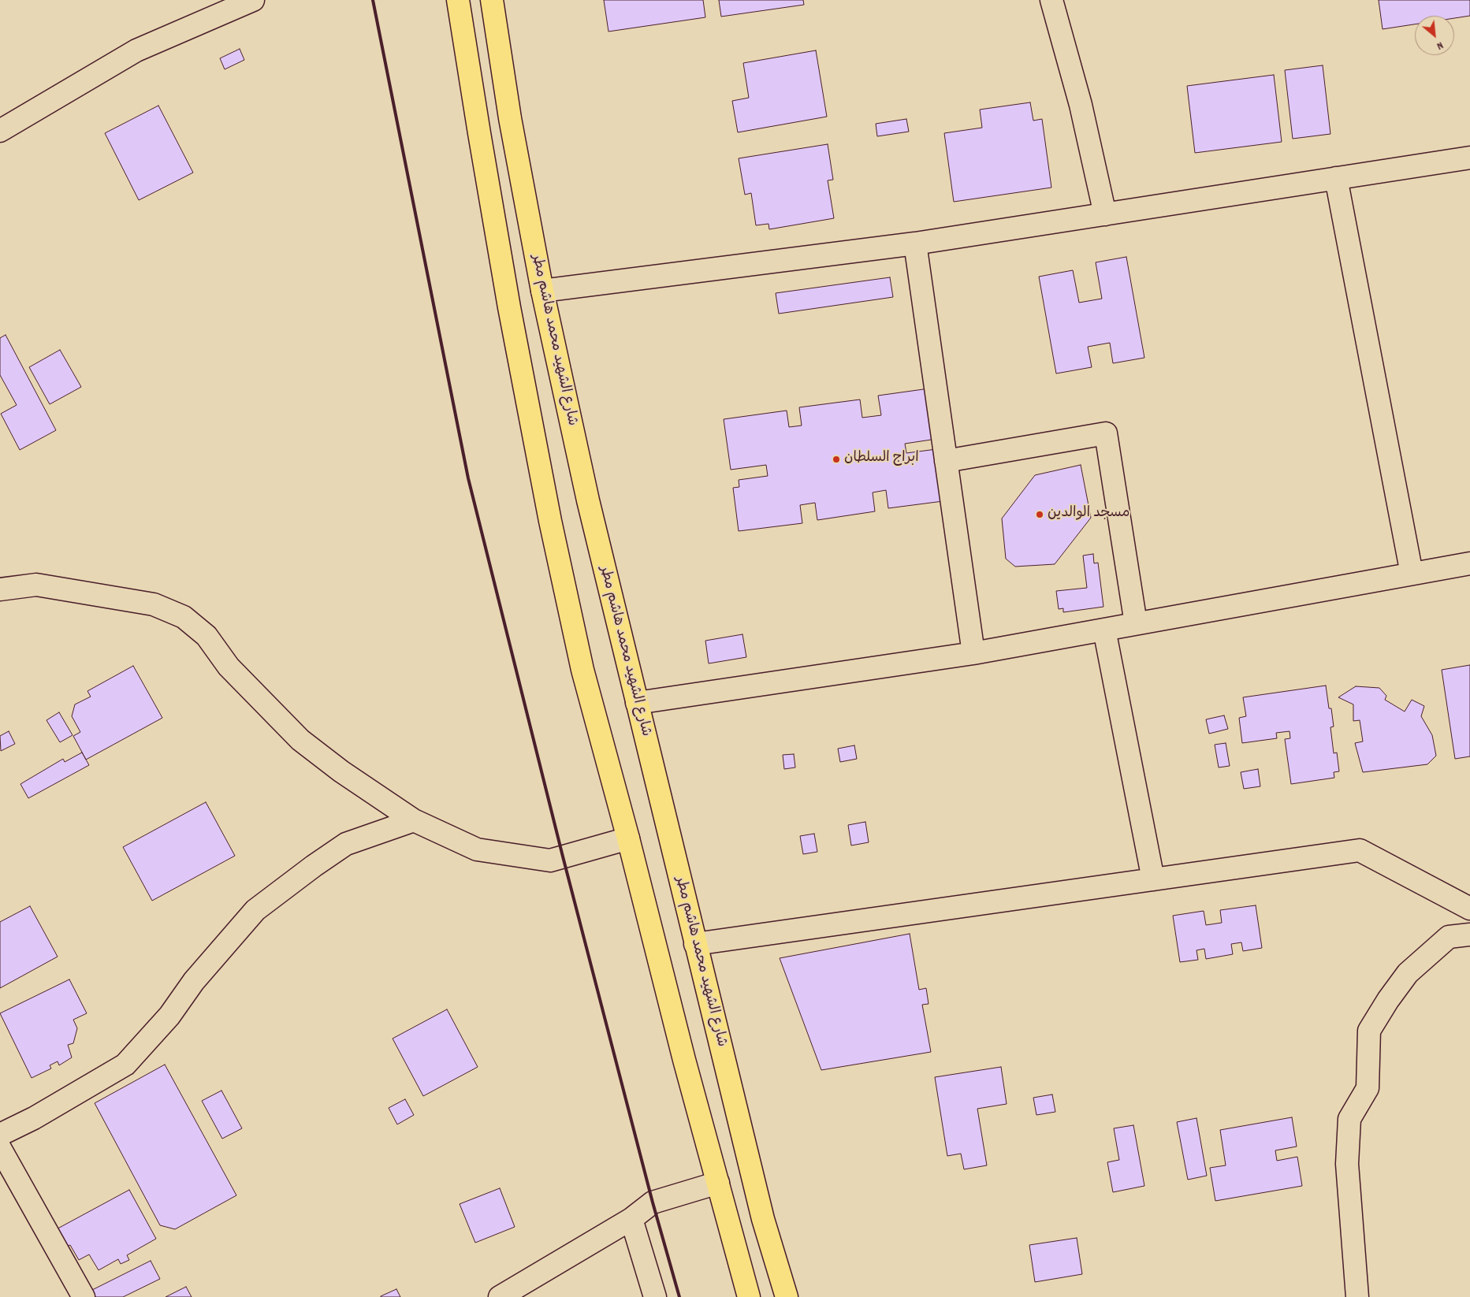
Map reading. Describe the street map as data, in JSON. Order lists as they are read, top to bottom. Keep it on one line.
{"streets":{"main road":["شارع الشهيد محمد هاشم مطر"]},"places":["ابراج السلطان","مسجد الوالدين"],"north":"bottom right"}
